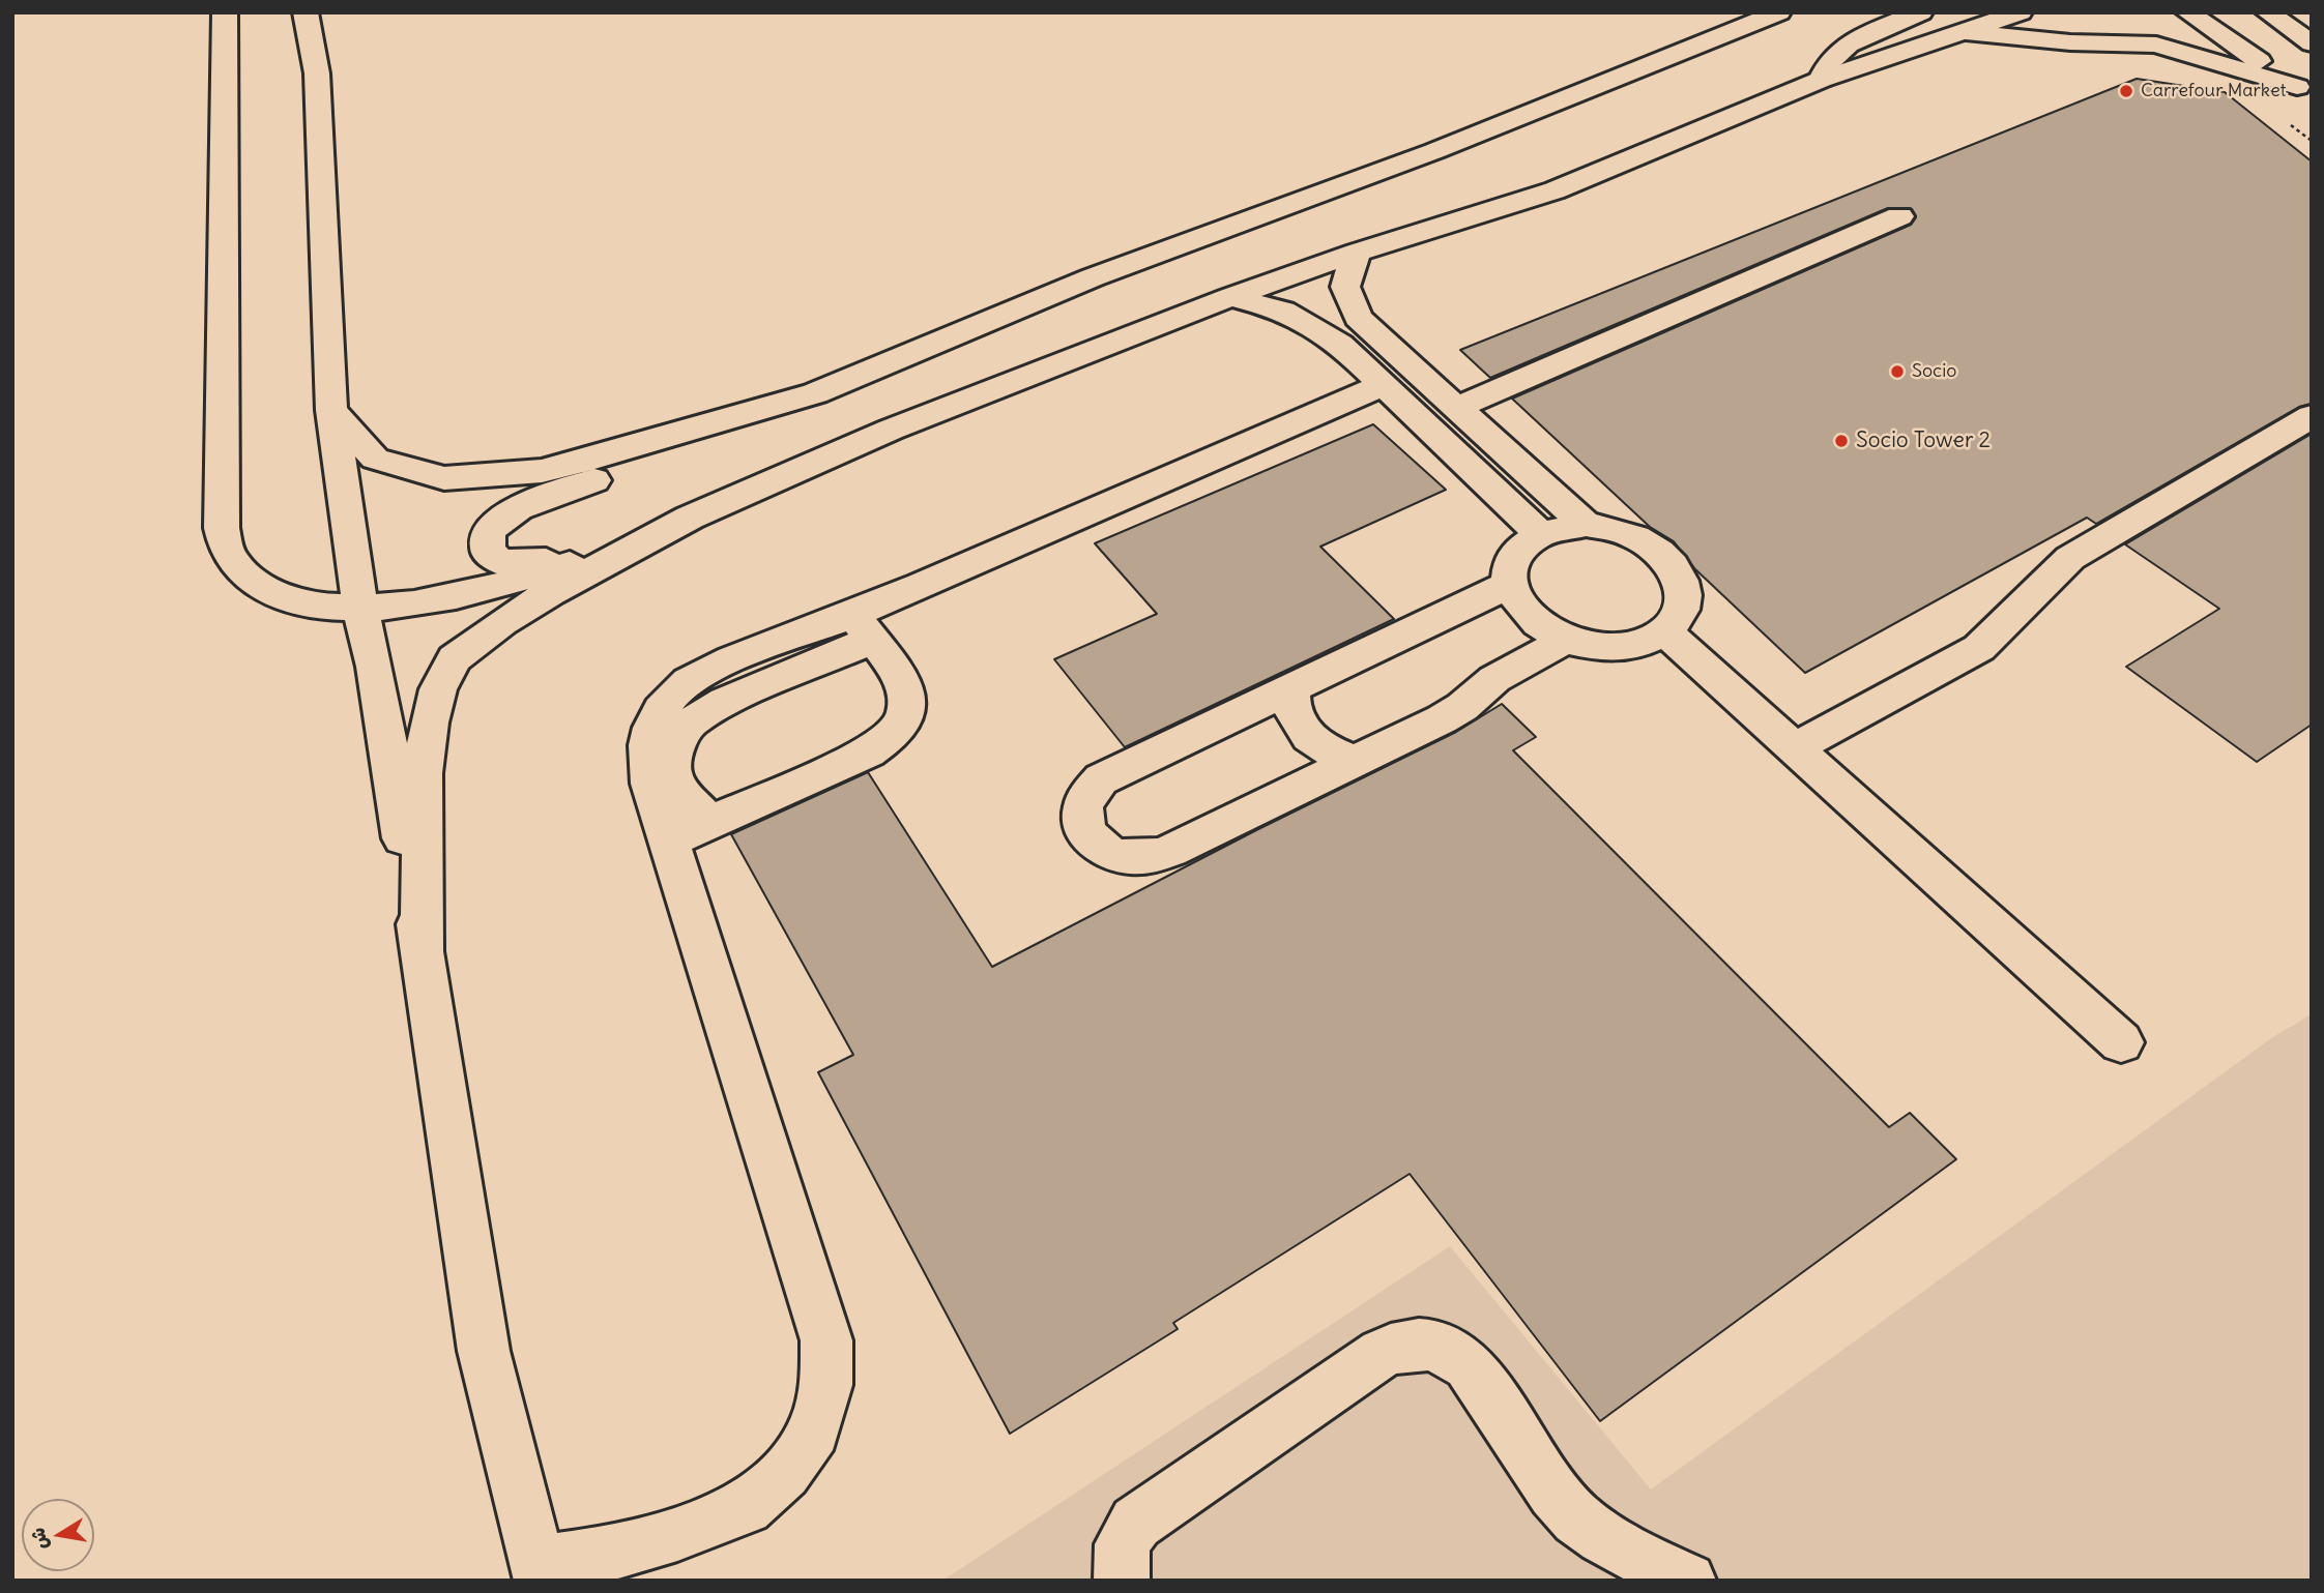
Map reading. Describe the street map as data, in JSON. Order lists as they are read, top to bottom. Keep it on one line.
{"places":["Carrefour Market","Socio","Socio Tower 2"],"north":"left"}
